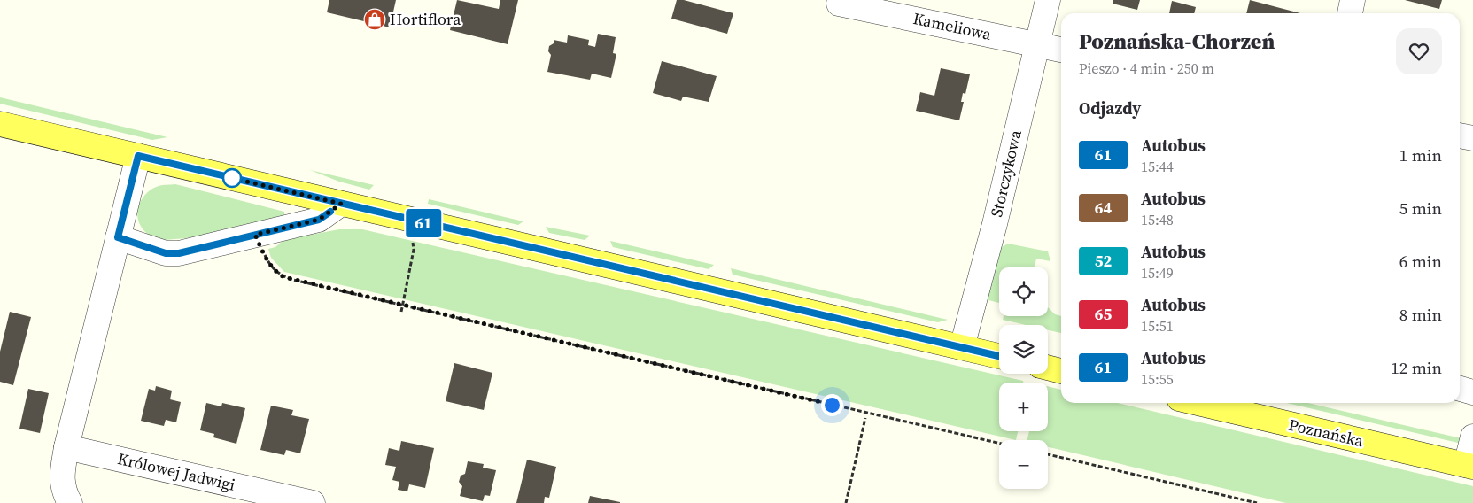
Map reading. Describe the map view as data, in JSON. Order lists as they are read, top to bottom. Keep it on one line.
{"streets":{"main road":["Poznańska"],"street":["Kameliowa","Storczykowa","Królowej Jadwigi"]},"crossings":[["Kameliowa","Storczykowa"]],"places":{"shop":["Hortiflora"]},"lines":["bus line 61"],"page":{"on_map":"61","heading":[["Poznańska-Chorzeń","Pieszo · 4 min · 250 m"],"Odjazdy"],"list":[{"mark":"61","name":"Autobus","note":"15:44","value":"1 min"},{"mark":"64","name":"Autobus","note":"15:48","value":"5 min"},{"mark":"52","name":"Autobus","note":"15:49","value":"6 min"},{"mark":"65","name":"Autobus","note":"15:51","value":"8 min"},{"mark":"61","name":"Autobus","note":"15:55","value":"12 min"}],"map_buttons":["+","−"]}}
